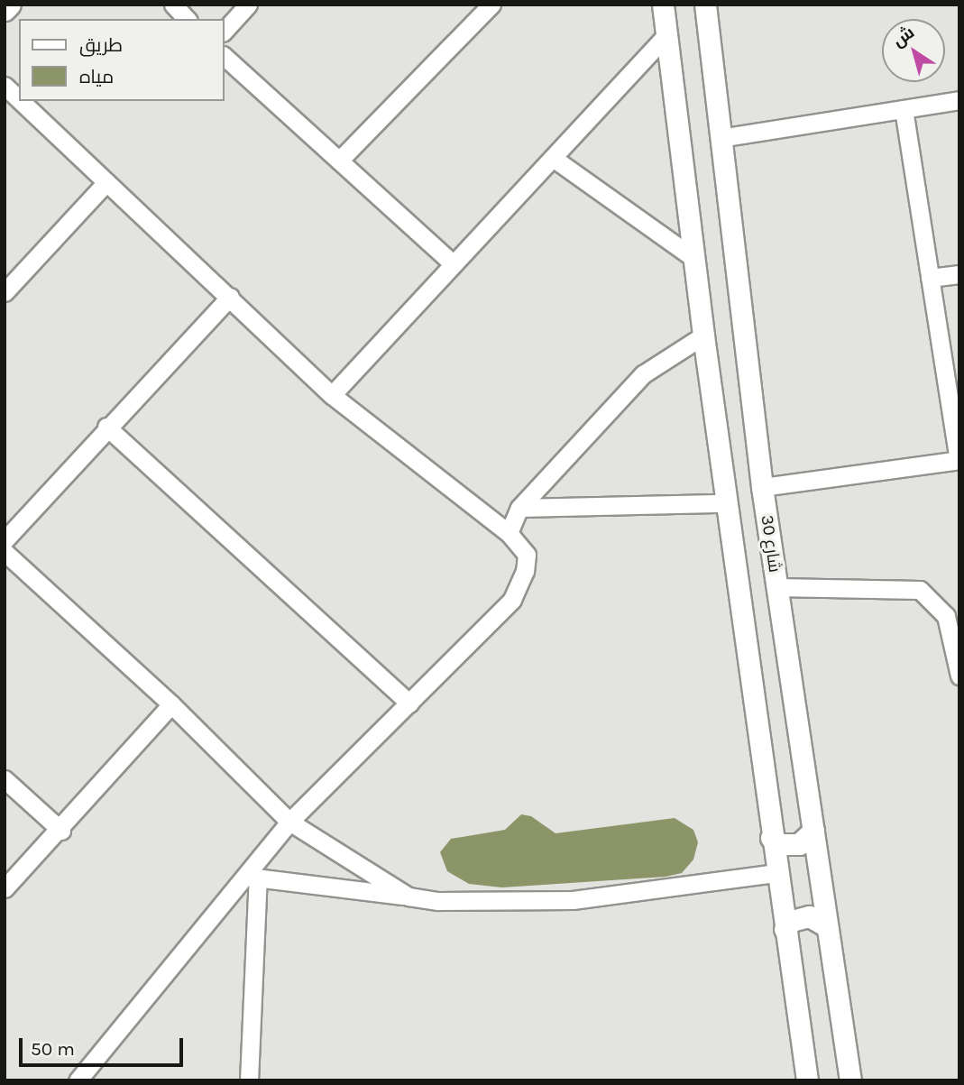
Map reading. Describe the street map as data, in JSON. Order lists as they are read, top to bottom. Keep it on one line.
{"streets":{"street":["شارع 30"]},"legend":["طريق","مياه"],"scale_bar":"50 m","north":"top left"}
